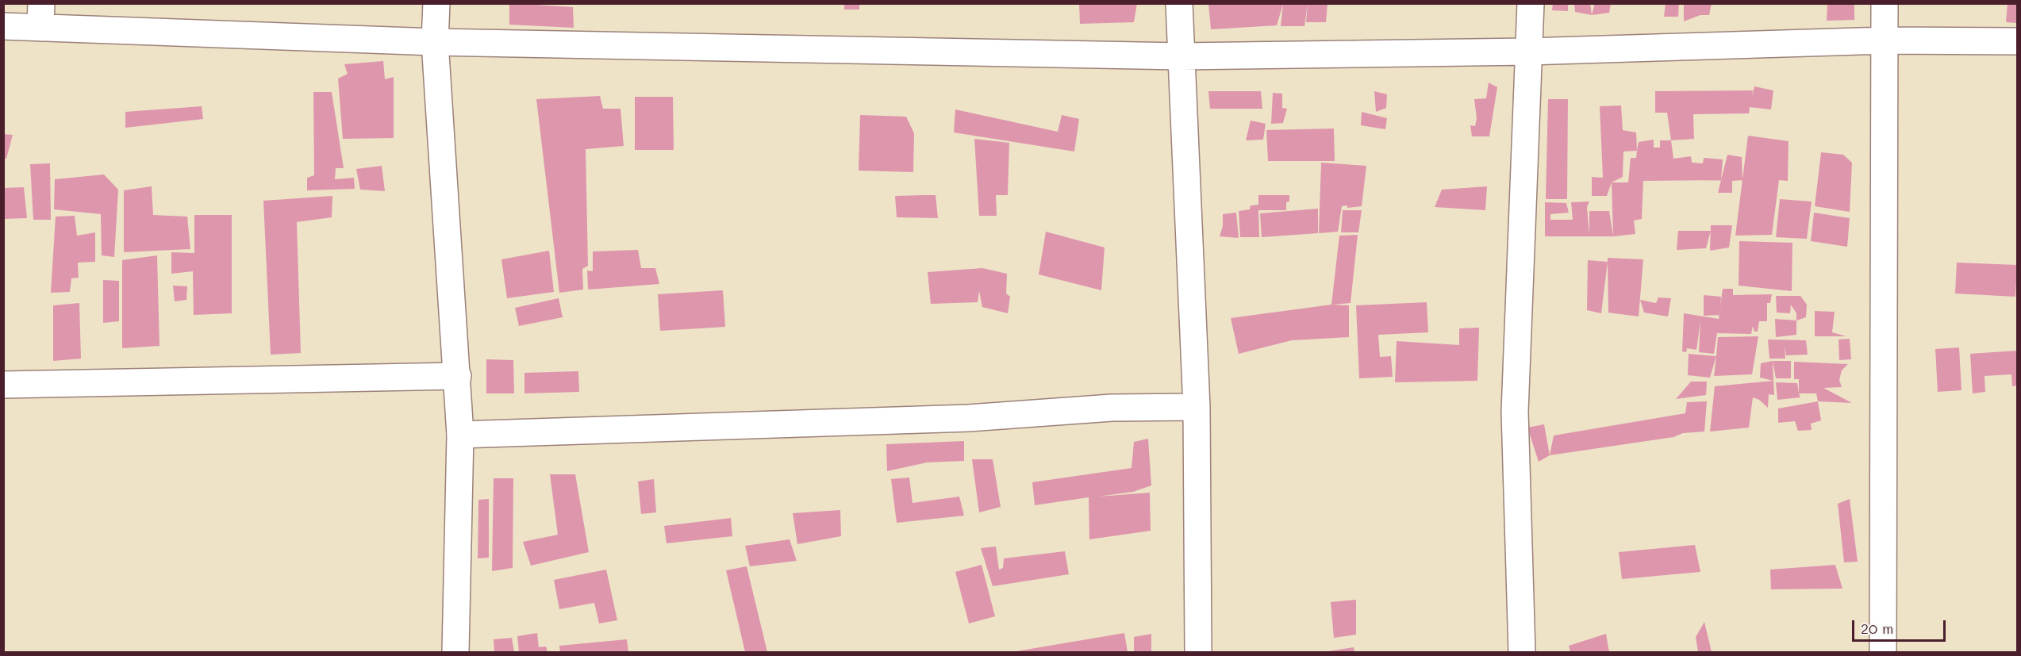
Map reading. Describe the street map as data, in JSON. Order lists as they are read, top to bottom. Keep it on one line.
{"scale_bar":"20 m"}
